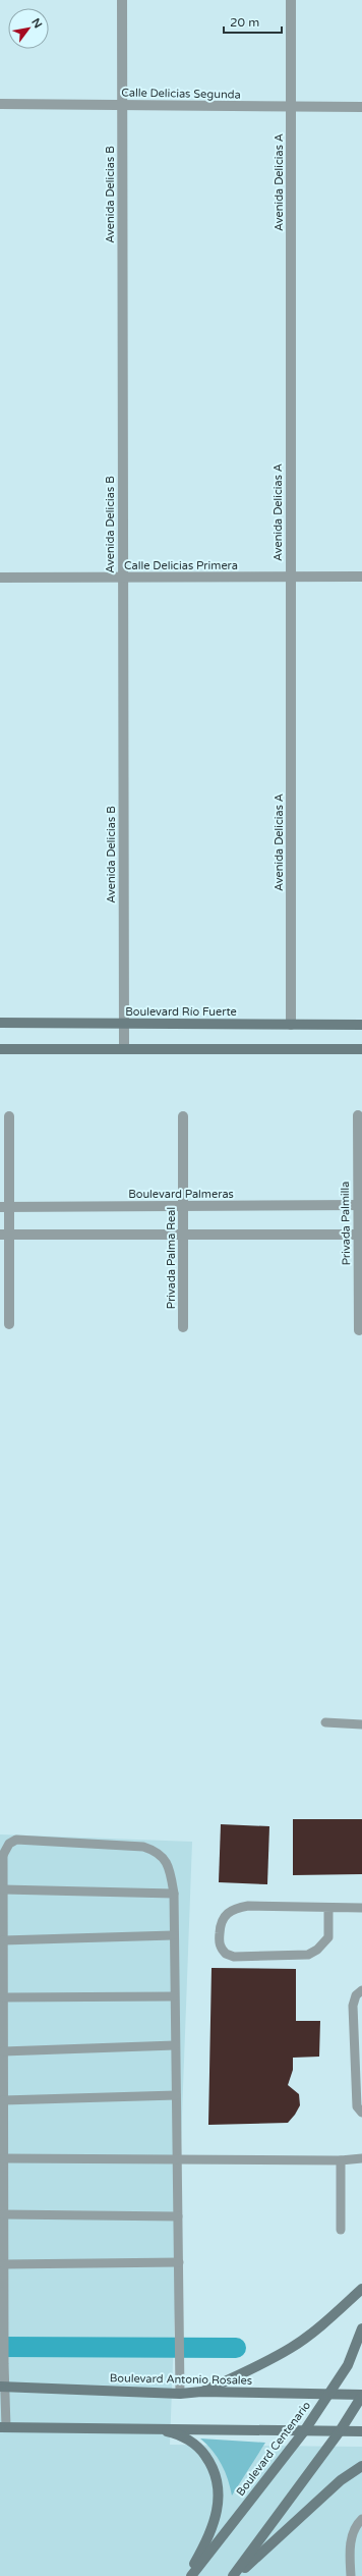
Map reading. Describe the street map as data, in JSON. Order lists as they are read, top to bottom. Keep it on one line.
{"streets":{"main road":["Boulevard Río Fuerte","Boulevard Antonio Rosales","Boulevard Centenario"],"street":["Calle Delicias Segunda","Avenida Delicias A","Avenida Delicias B","Calle Delicias Primera","Boulevard Palmeras","Privada Palmilla","Privada Palma Real"]},"crossings":[["Calle Delicias Segunda","Avenida Delicias A"],["Calle Delicias Segunda","Avenida Delicias B"],["Avenida Delicias A","Calle Delicias Primera"],["Avenida Delicias A","Boulevard Río Fuerte"],["Avenida Delicias B","Calle Delicias Primera"],["Avenida Delicias B","Boulevard Río Fuerte"],["Boulevard Palmeras","Privada Palmilla"],["Boulevard Palmeras","Privada Palma Real"],["Boulevard Antonio Rosales","Boulevard Centenario"]],"scale_bar":"20 m","north":"top right"}
